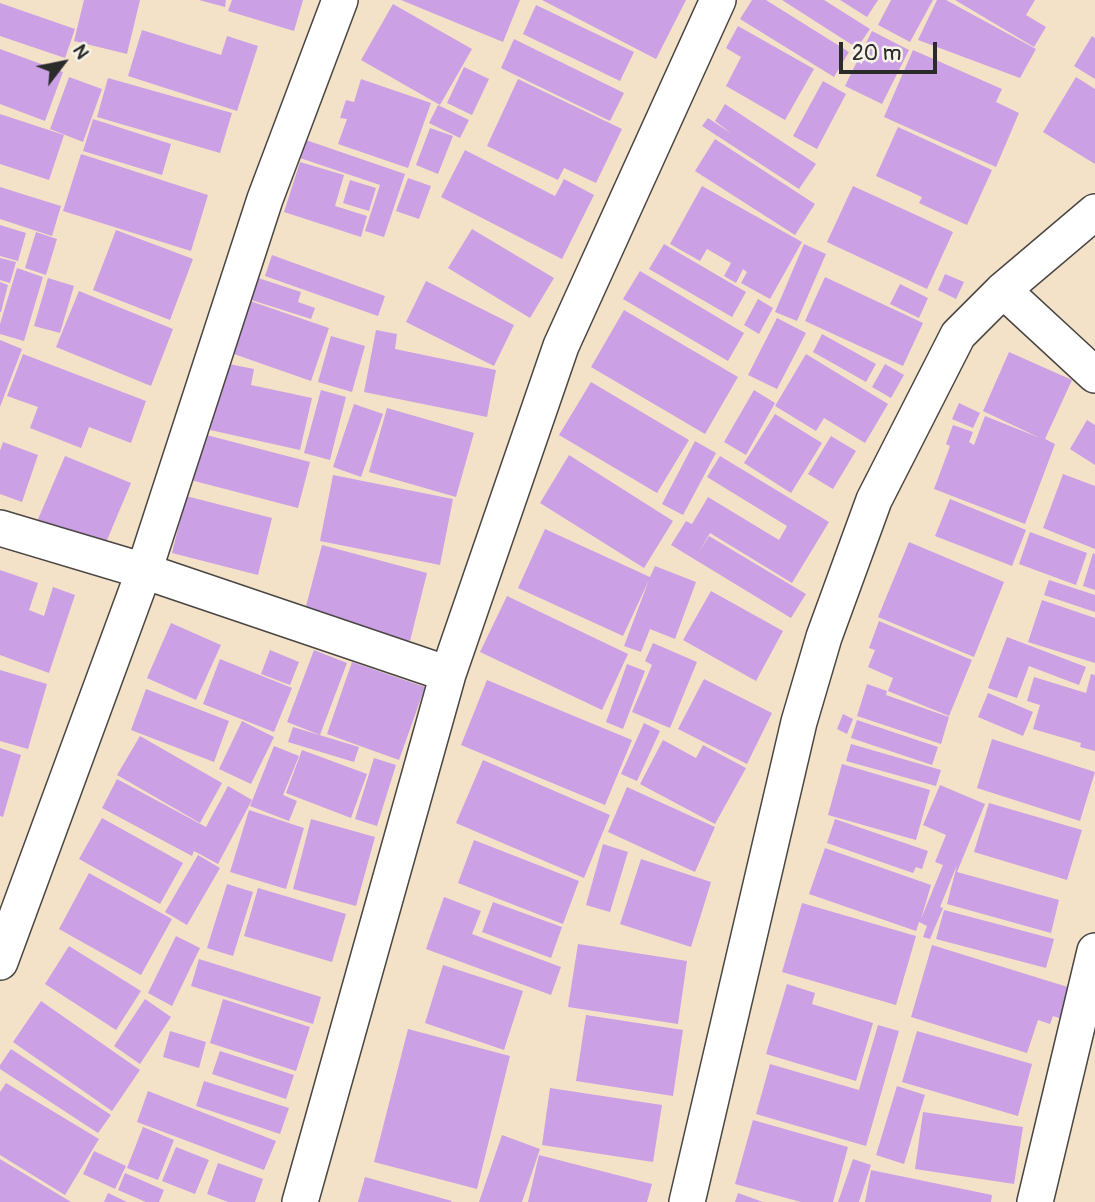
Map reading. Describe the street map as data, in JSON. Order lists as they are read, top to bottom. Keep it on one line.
{"scale_bar":"20 m","north":"top right"}
